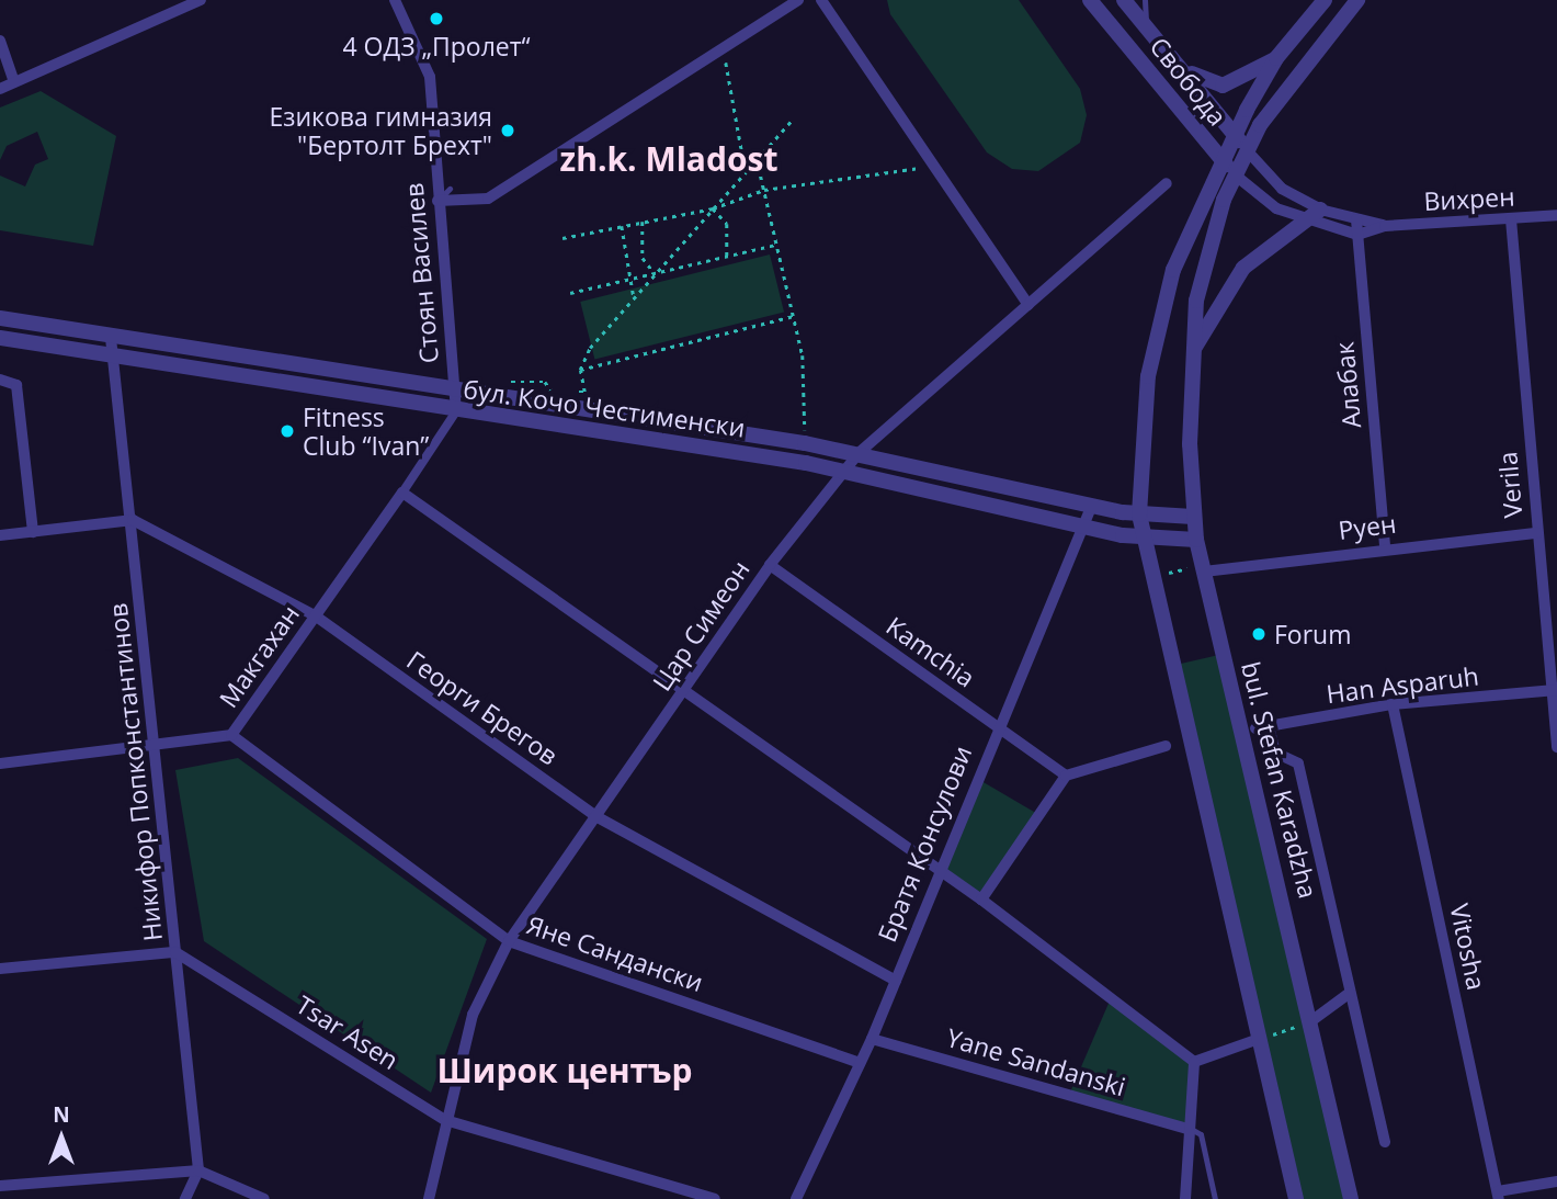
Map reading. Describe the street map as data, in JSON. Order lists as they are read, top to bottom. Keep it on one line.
{"streets":{"street":["Свобода","Вихрен","Стоян Василев","Алабак","бул. Кочо Честименски","Verila","Руен","Цар Симеон","Kamchia","Макгахан","Han Asparuh","Георги Брегов","Никифор Попконстантинов","bul. Stefan Karadzha","Братя Консулови","Vitosha","Яне Сандански","Tsar Asen","Yane Sandanski"]},"crossings":[["Свобода","bul. Stefan Karadzha"],["Вихрен","Verila"],["Стоян Василев","бул. Кочо Честименски"],["Стоян Василев","Макгахан"],["Алабак","Руен"],["бул. Кочо Честименски","Цар Симеон"],["бул. Кочо Честименски","Макгахан"],["бул. Кочо Честименски","Никифор Попконстантинов"],["бул. Кочо Честименски","bul. Stefan Karadzha"],["бул. Кочо Честименски","Братя Консулови"],["Verila","Руен"],["Verila","Han Asparuh"],["Руен","bul. Stefan Karadzha"],["Цар Симеон","Kamchia"],["Цар Симеон","Георги Брегов"],["Цар Симеон","Яне Сандански"],["Цар Симеон","Tsar Asen"],["Kamchia","Братя Консулови"],["Макгахан","Георги Брегов"],["Макгахан","Никифор Попконстантинов"],["Макгахан","Яне Сандански"],["Han Asparuh","Vitosha"],["Георги Брегов","Никифор Попконстантинов"],["Георги Брегов","Братя Консулови"],["Никифор Попконстантинов","Tsar Asen"],["Братя Консулови","Яне Сандански"],["Братя Консулови","Yane Sandanski"]],"districts":["zh.k. Mladost","Широк център"],"places":["4 ОДЗ „Пролет“","Езикова гимназия \"Бертолт Брехт\"","Fitness Club “Ivan”","Forum"],"north":"top"}
